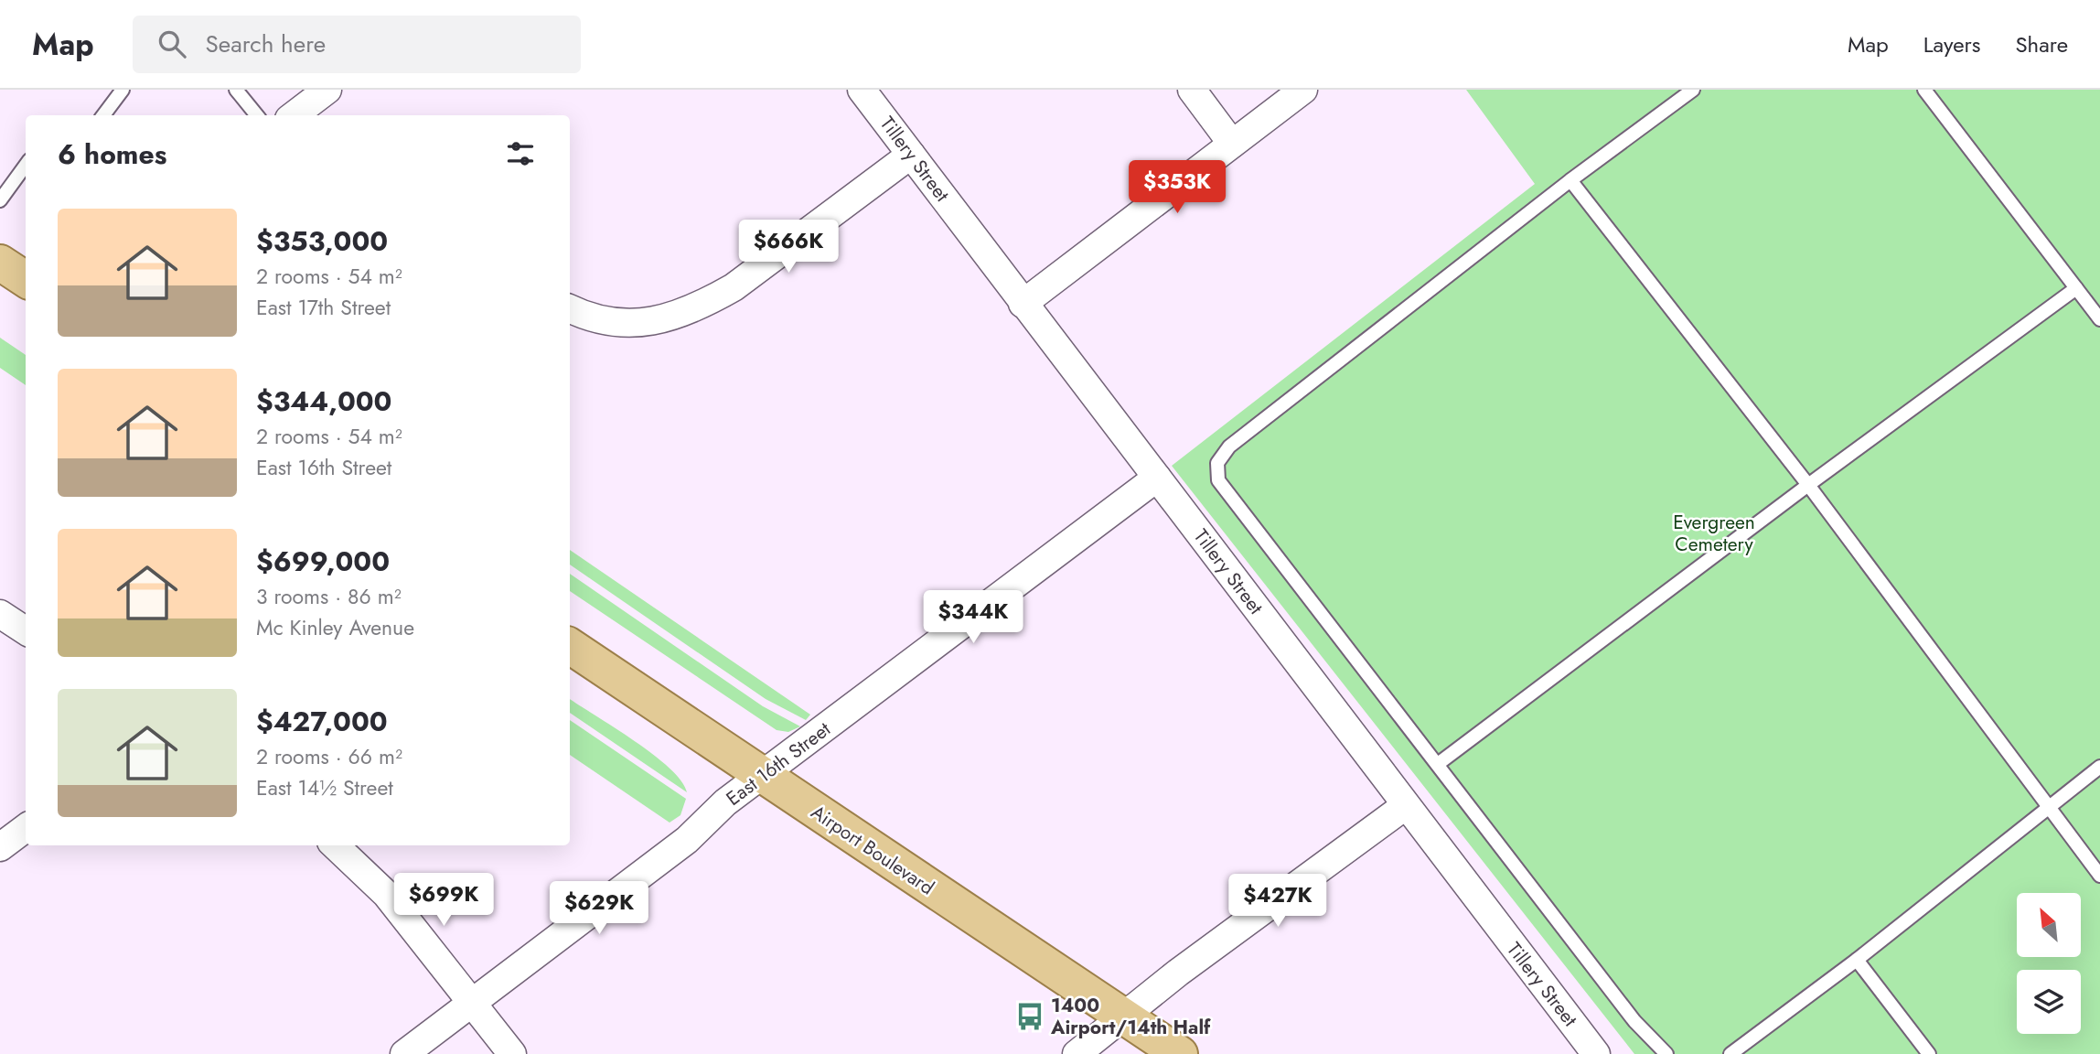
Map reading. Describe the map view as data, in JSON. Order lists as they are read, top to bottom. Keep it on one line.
{"streets":{"main road":["Airport Boulevard"],"street":["Tillery Street","East 16th Street"]},"crossings":[["Tillery Street","East 16th Street"],["East 16th Street","Airport Boulevard"]],"parks":["Evergreen Cemetery"],"places":{"bus stop":["1400 Airport/14th Half"]},"north":"top left","page":{"header":"Map","search":"Search here","nav":["Map","Layers","Share"],"heading":"6 homes","price":["$353K","$666K","$344K","$699K","$427K","$629K"],"list":[{"name":"$353,000","note":"2 rooms · 54 m² · East 17th Street"},{"name":"$344,000","note":"2 rooms · 54 m² · East 16th Street"},{"name":"$699,000","note":"3 rooms · 86 m² · Mc Kinley Avenue"},{"name":"$427,000","note":"2 rooms · 66 m² · East 14½ Street"}]}}
